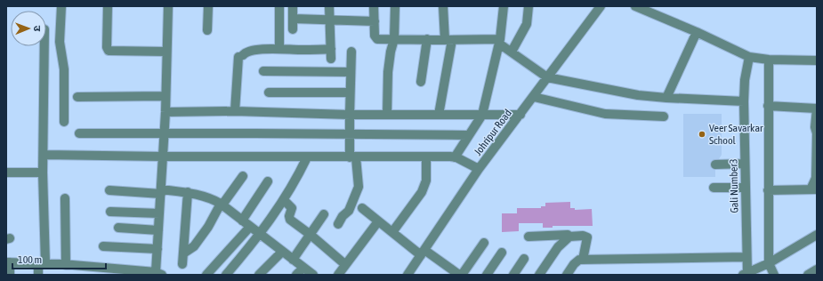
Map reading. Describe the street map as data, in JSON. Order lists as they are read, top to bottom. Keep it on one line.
{"streets":{"street":["Johripur Road","Gali Number3"]},"places":["Veer Savarkar School"],"scale_bar":"100 m","north":"right"}
